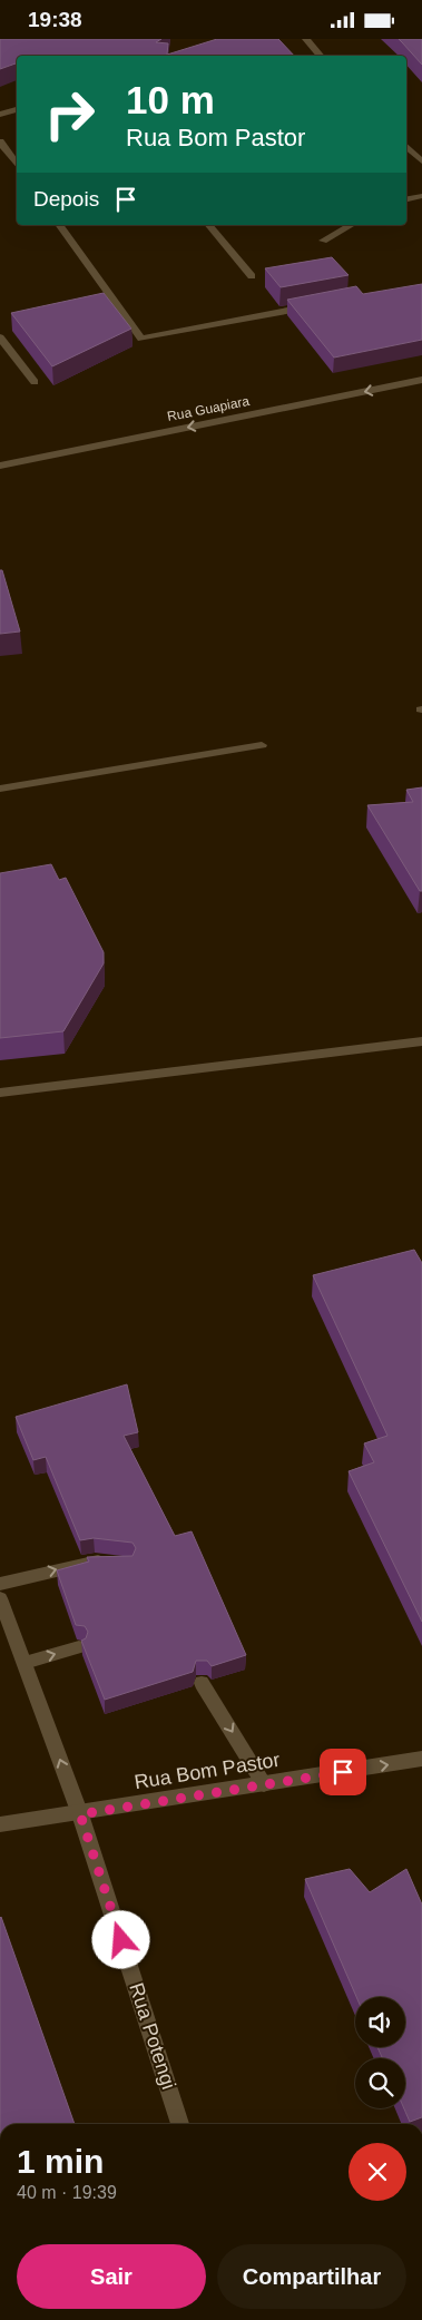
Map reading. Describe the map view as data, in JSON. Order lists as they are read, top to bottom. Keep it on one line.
{"streets":{"street":["Rua Guapiara","Rua Bom Pastor","Rua Potengi"]},"crossings":[["Rua Bom Pastor","Rua Potengi"]],"one_way":["Rua Guapiara","Rua Bom Pastor"],"page":{"status":"19:38","turn":["10 m","Rua Bom Pastor"],"then":"Depois","heading":["1 min","40 m · 19:39"],"buttons":["Sair","Compartilhar"]}}
